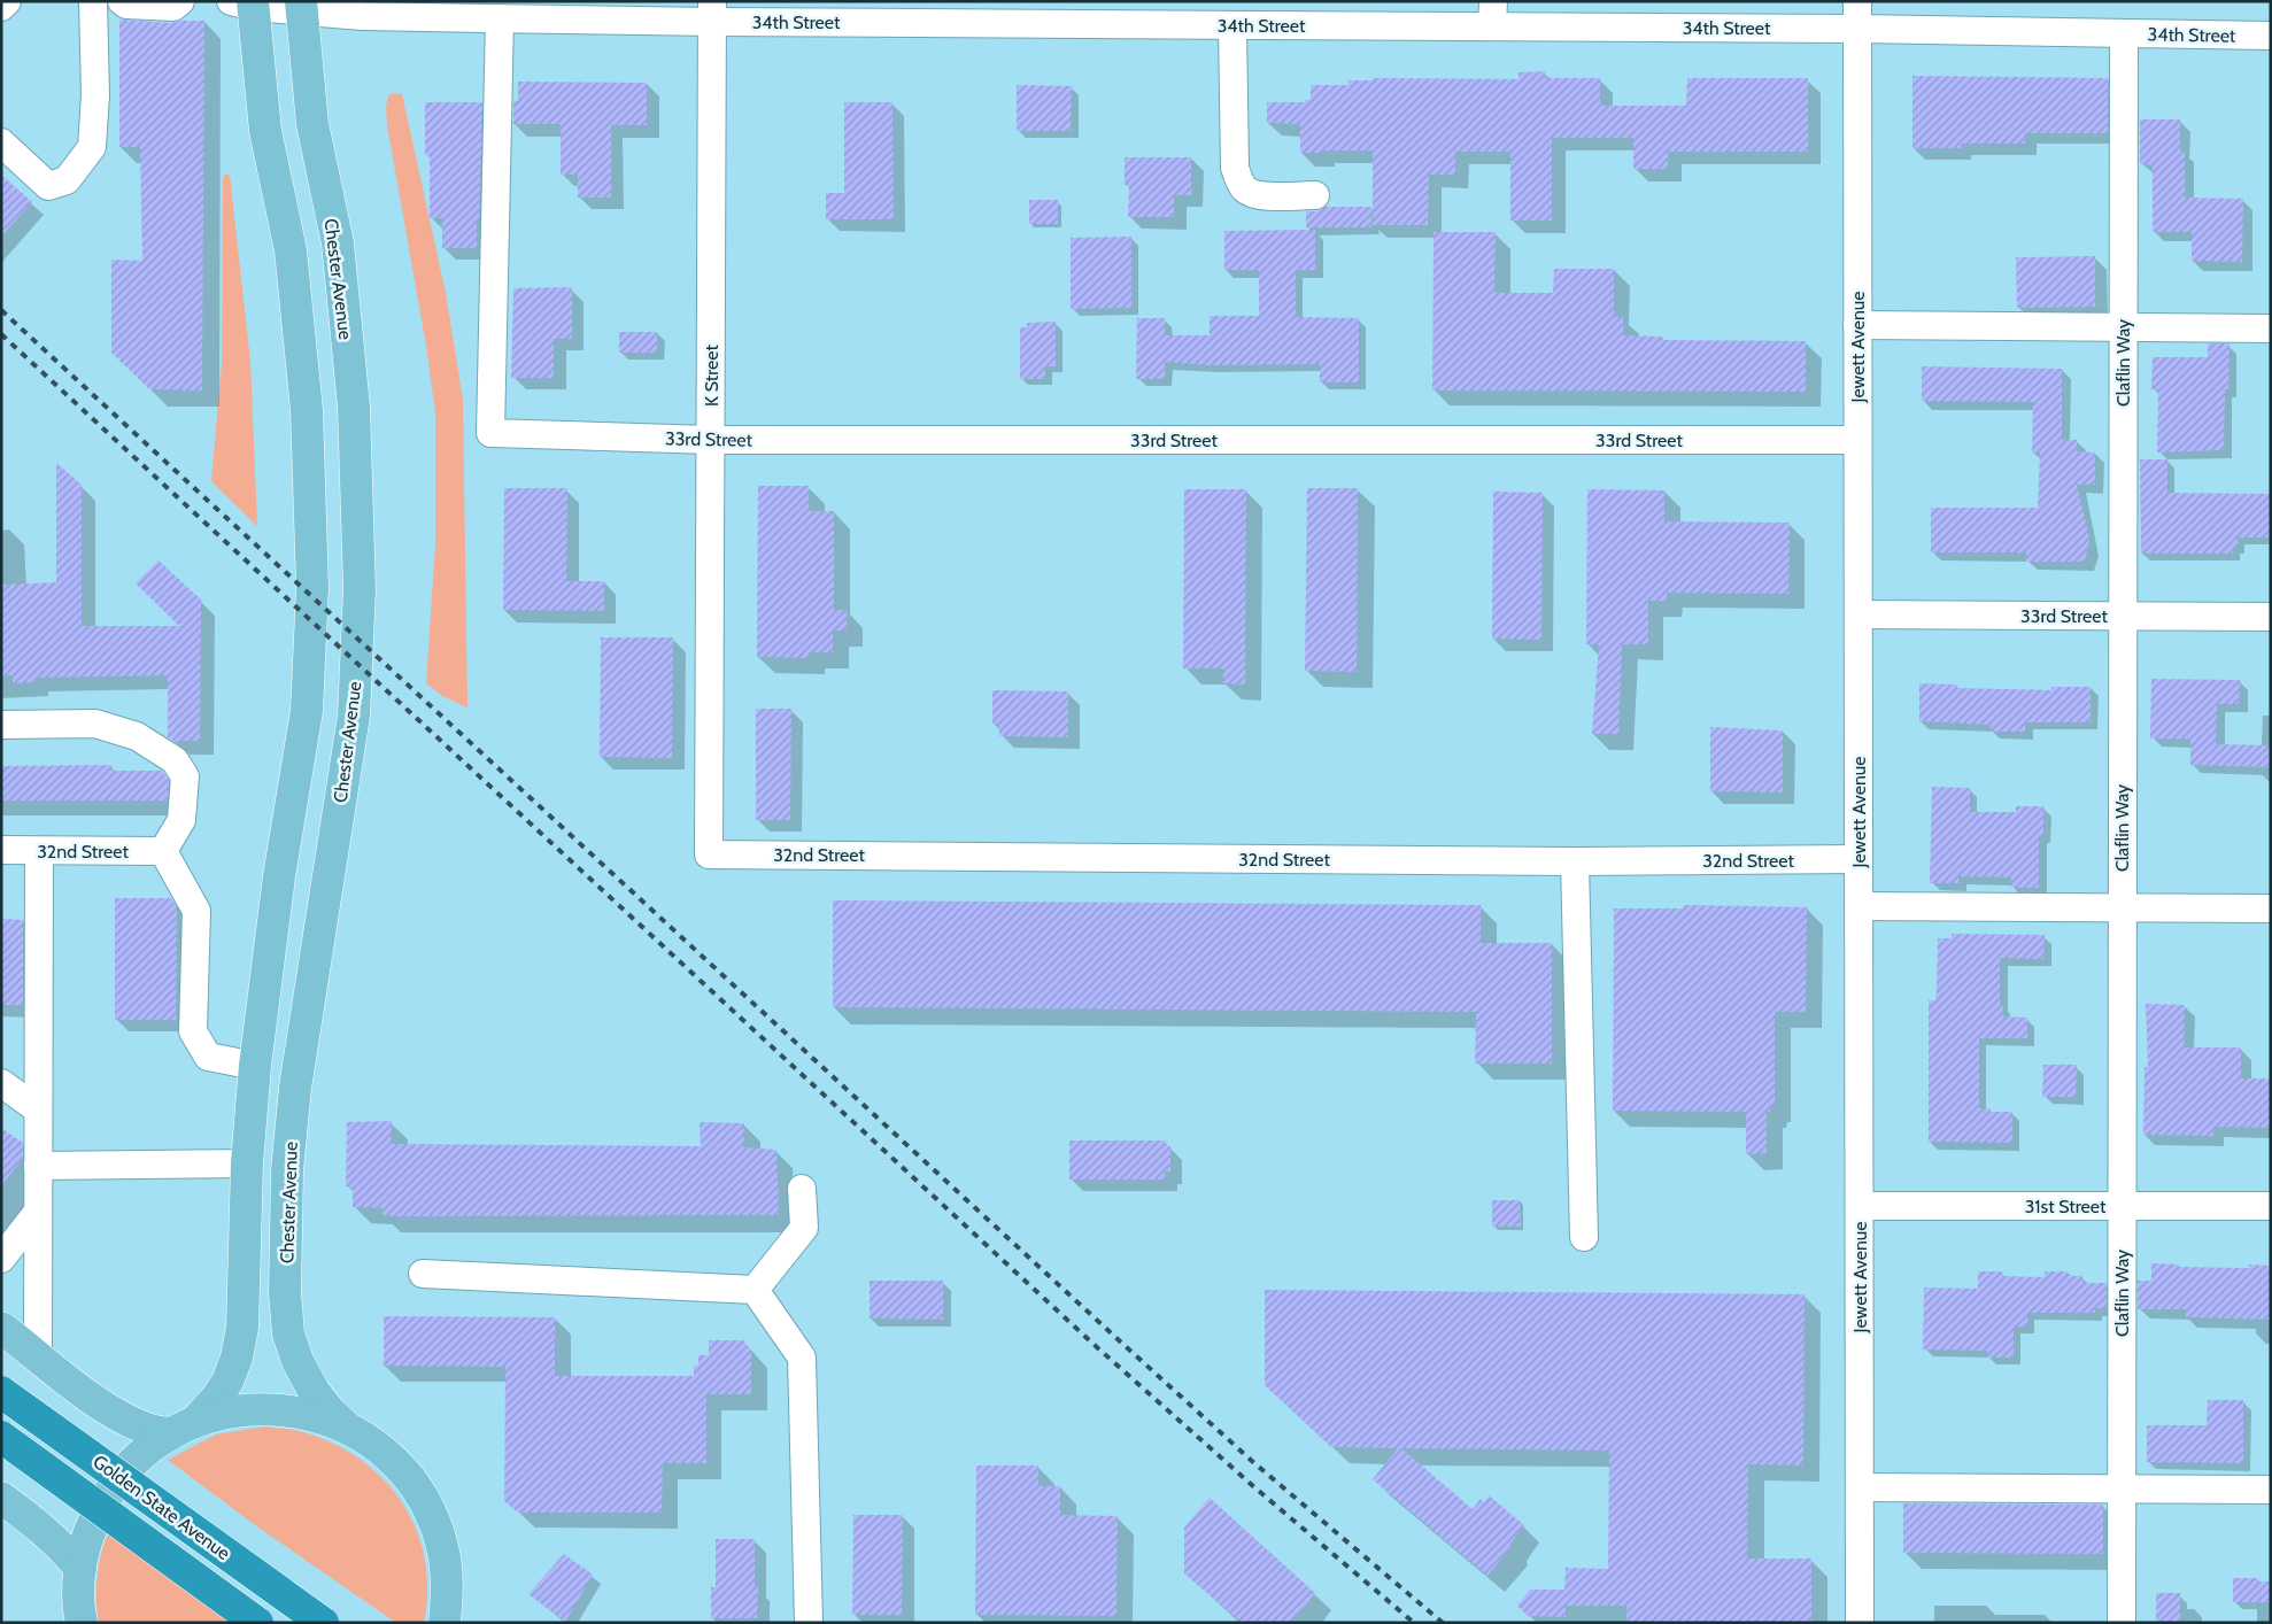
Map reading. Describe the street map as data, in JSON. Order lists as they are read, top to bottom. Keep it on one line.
{"streets":{"highway":["Golden State Avenue"],"main road":["Chester Avenue"],"street":["34th Street","Jewett Avenue","Claflin Way","K Street","33rd Street","32nd Street","31st Street"]},"crossings":[["34th Street","Chester Avenue"],["34th Street","Jewett Avenue"],["34th Street","Claflin Way"],["34th Street","K Street"],["34th Street","33rd Street"],["Jewett Avenue","33rd Street"],["Jewett Avenue","32nd Street"],["Jewett Avenue","31st Street"],["Claflin Way","33rd Street"],["Claflin Way","31st Street"],["K Street","33rd Street"],["K Street","32nd Street"]]}
